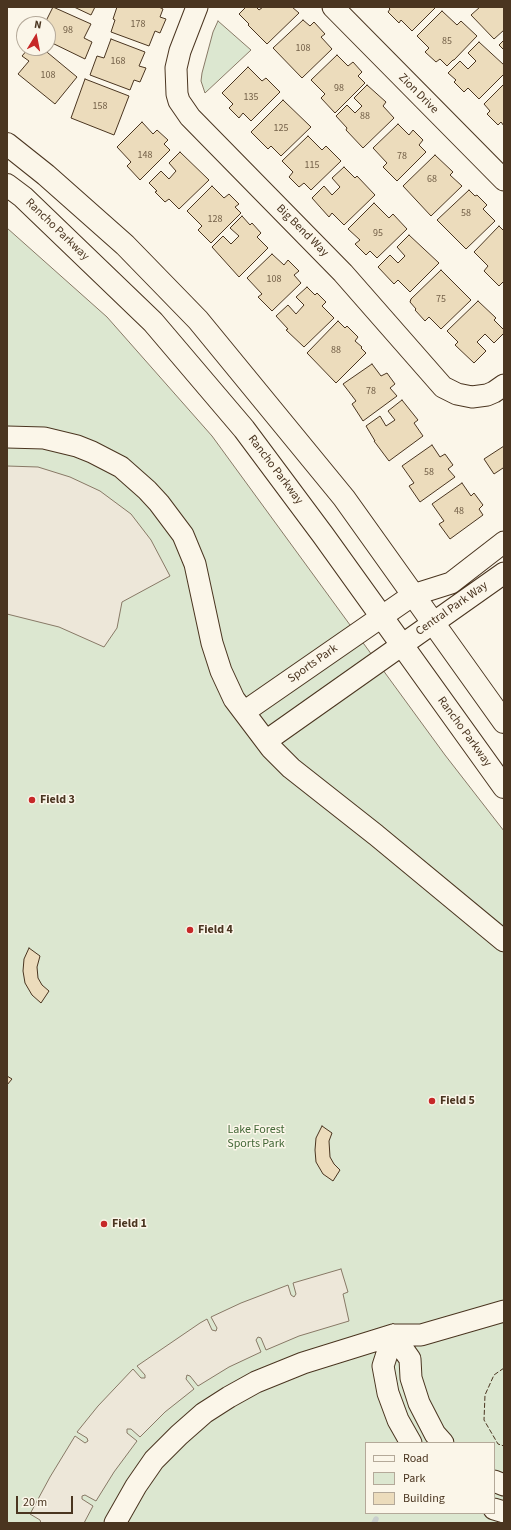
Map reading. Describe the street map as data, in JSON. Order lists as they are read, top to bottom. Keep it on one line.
{"streets":{"main road":["Rancho Parkway"],"street":["Zion Drive","Big Bend Way","Central Park Way","Sports Park"]},"crossings":[["Rancho Parkway","Central Park Way"],["Rancho Parkway","Sports Park"],["Central Park Way","Sports Park"]],"parks":["Lake Forest Sports Park"],"places":["Field 3","Field 4","Field 5","Field 1"],"house_numbers":["178","98","85","108","168","108","98","135","158","88","125","148","78","115","68","58","128","95","108","75","88","78","58","48"],"legend":["Road","Park","Building"],"scale_bar":"20 m","north":"top"}
